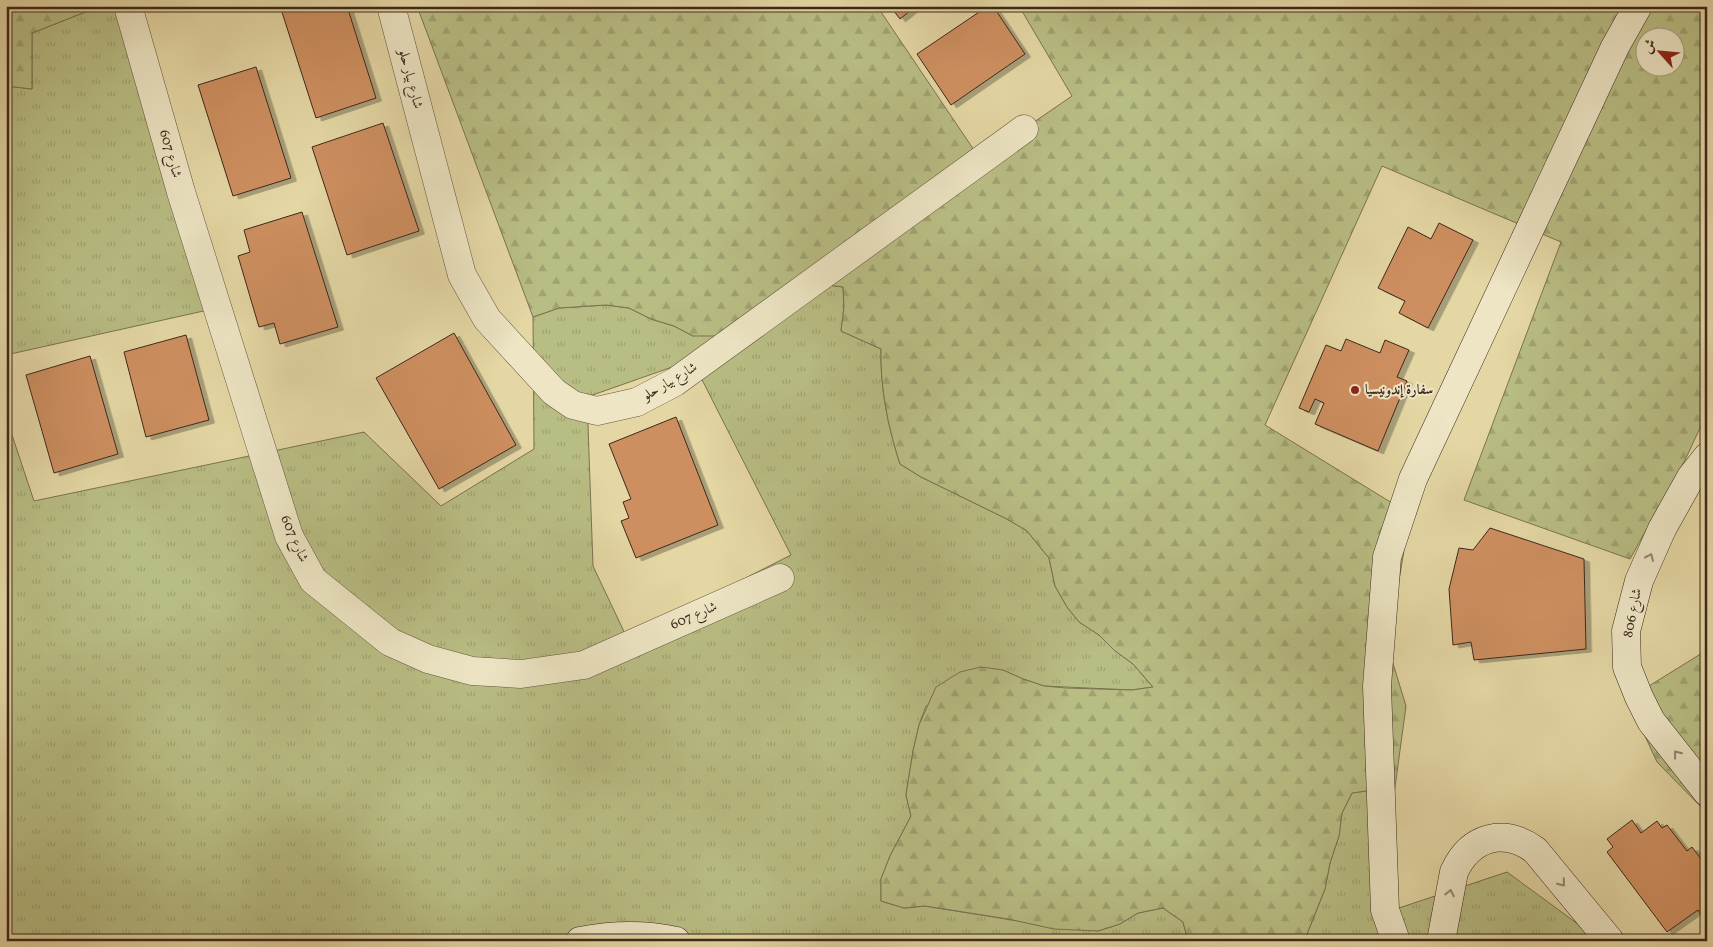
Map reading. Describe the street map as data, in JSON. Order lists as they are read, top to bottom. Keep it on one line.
{"streets":{"street":["شارع بيار حلو","شارع 607","شارع 806"]},"places":["سفارة إندونيسيا"],"north":"top left"}
